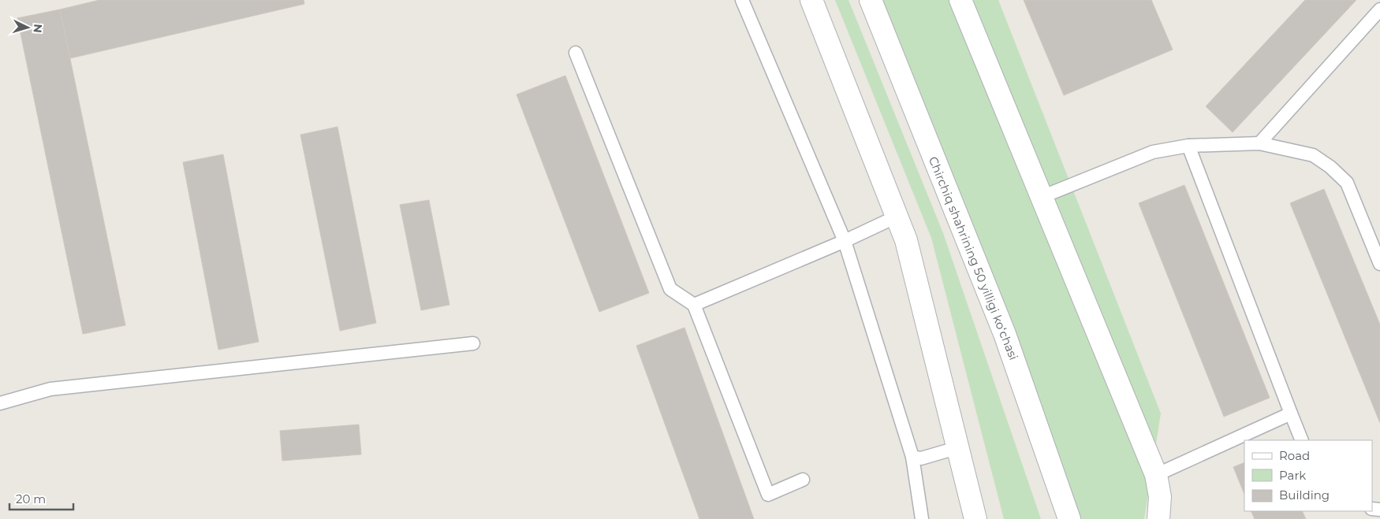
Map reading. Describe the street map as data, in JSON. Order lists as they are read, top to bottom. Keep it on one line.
{"streets":{"main road":["Chirchiq shahrining 50 yilligi koʻchasi"]},"legend":["Road","Park","Building"],"scale_bar":"20 m","north":"right"}
